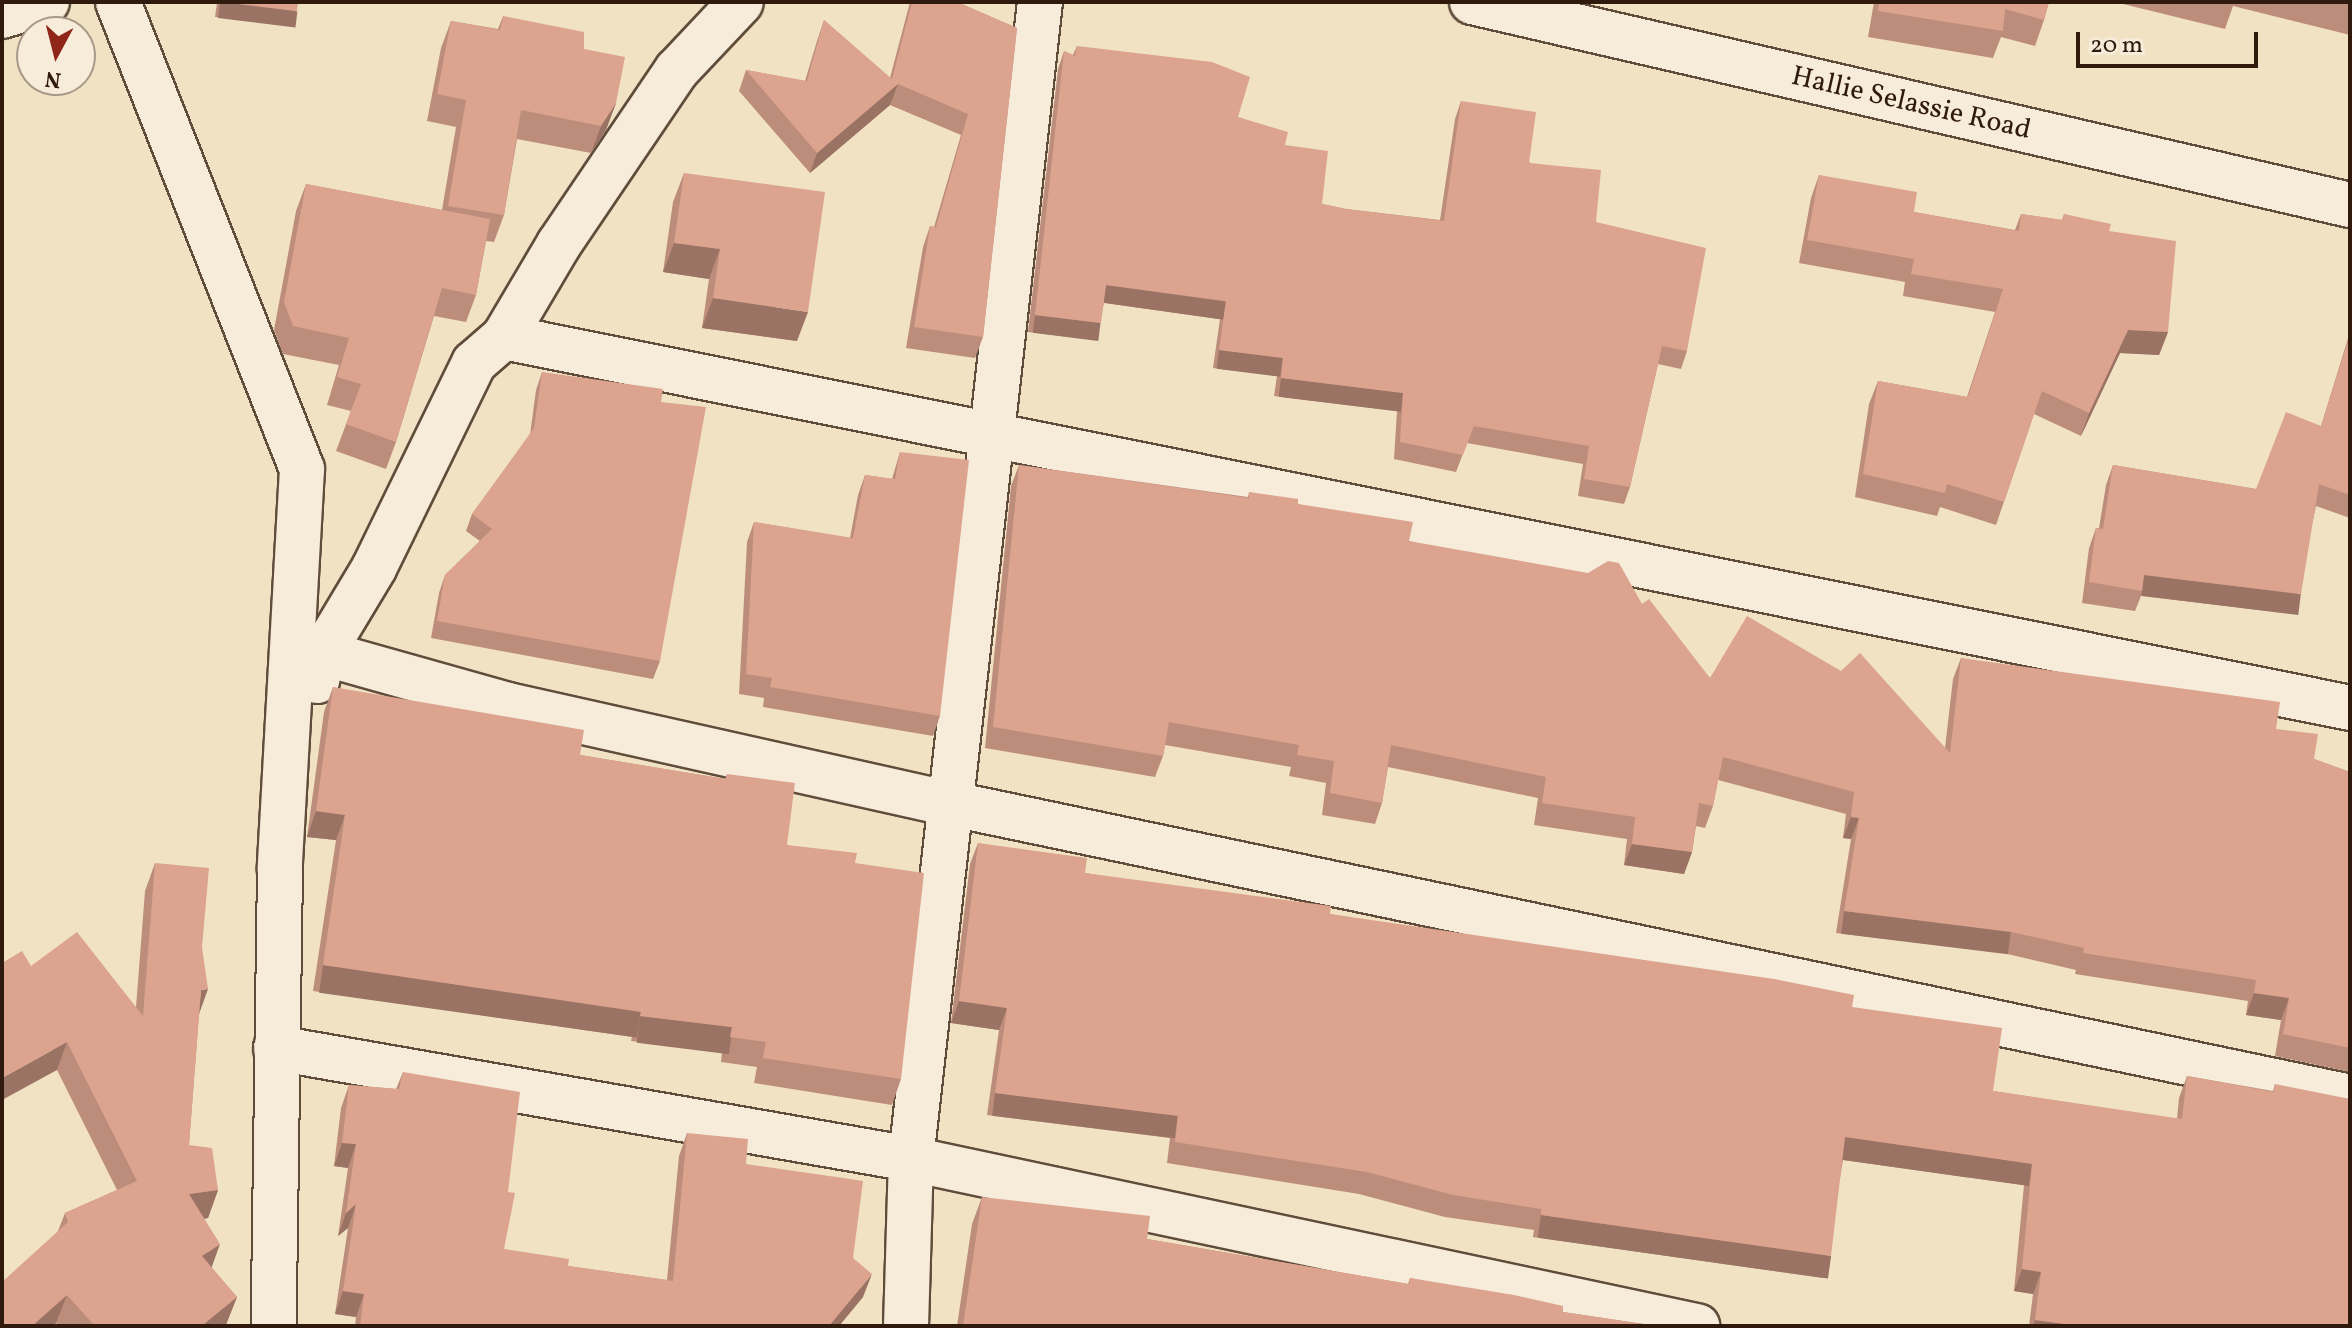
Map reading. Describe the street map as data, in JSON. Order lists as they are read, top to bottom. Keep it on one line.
{"streets":{"street":["Hallie Selassie Road"]},"scale_bar":"20 m","north":"bottom"}
